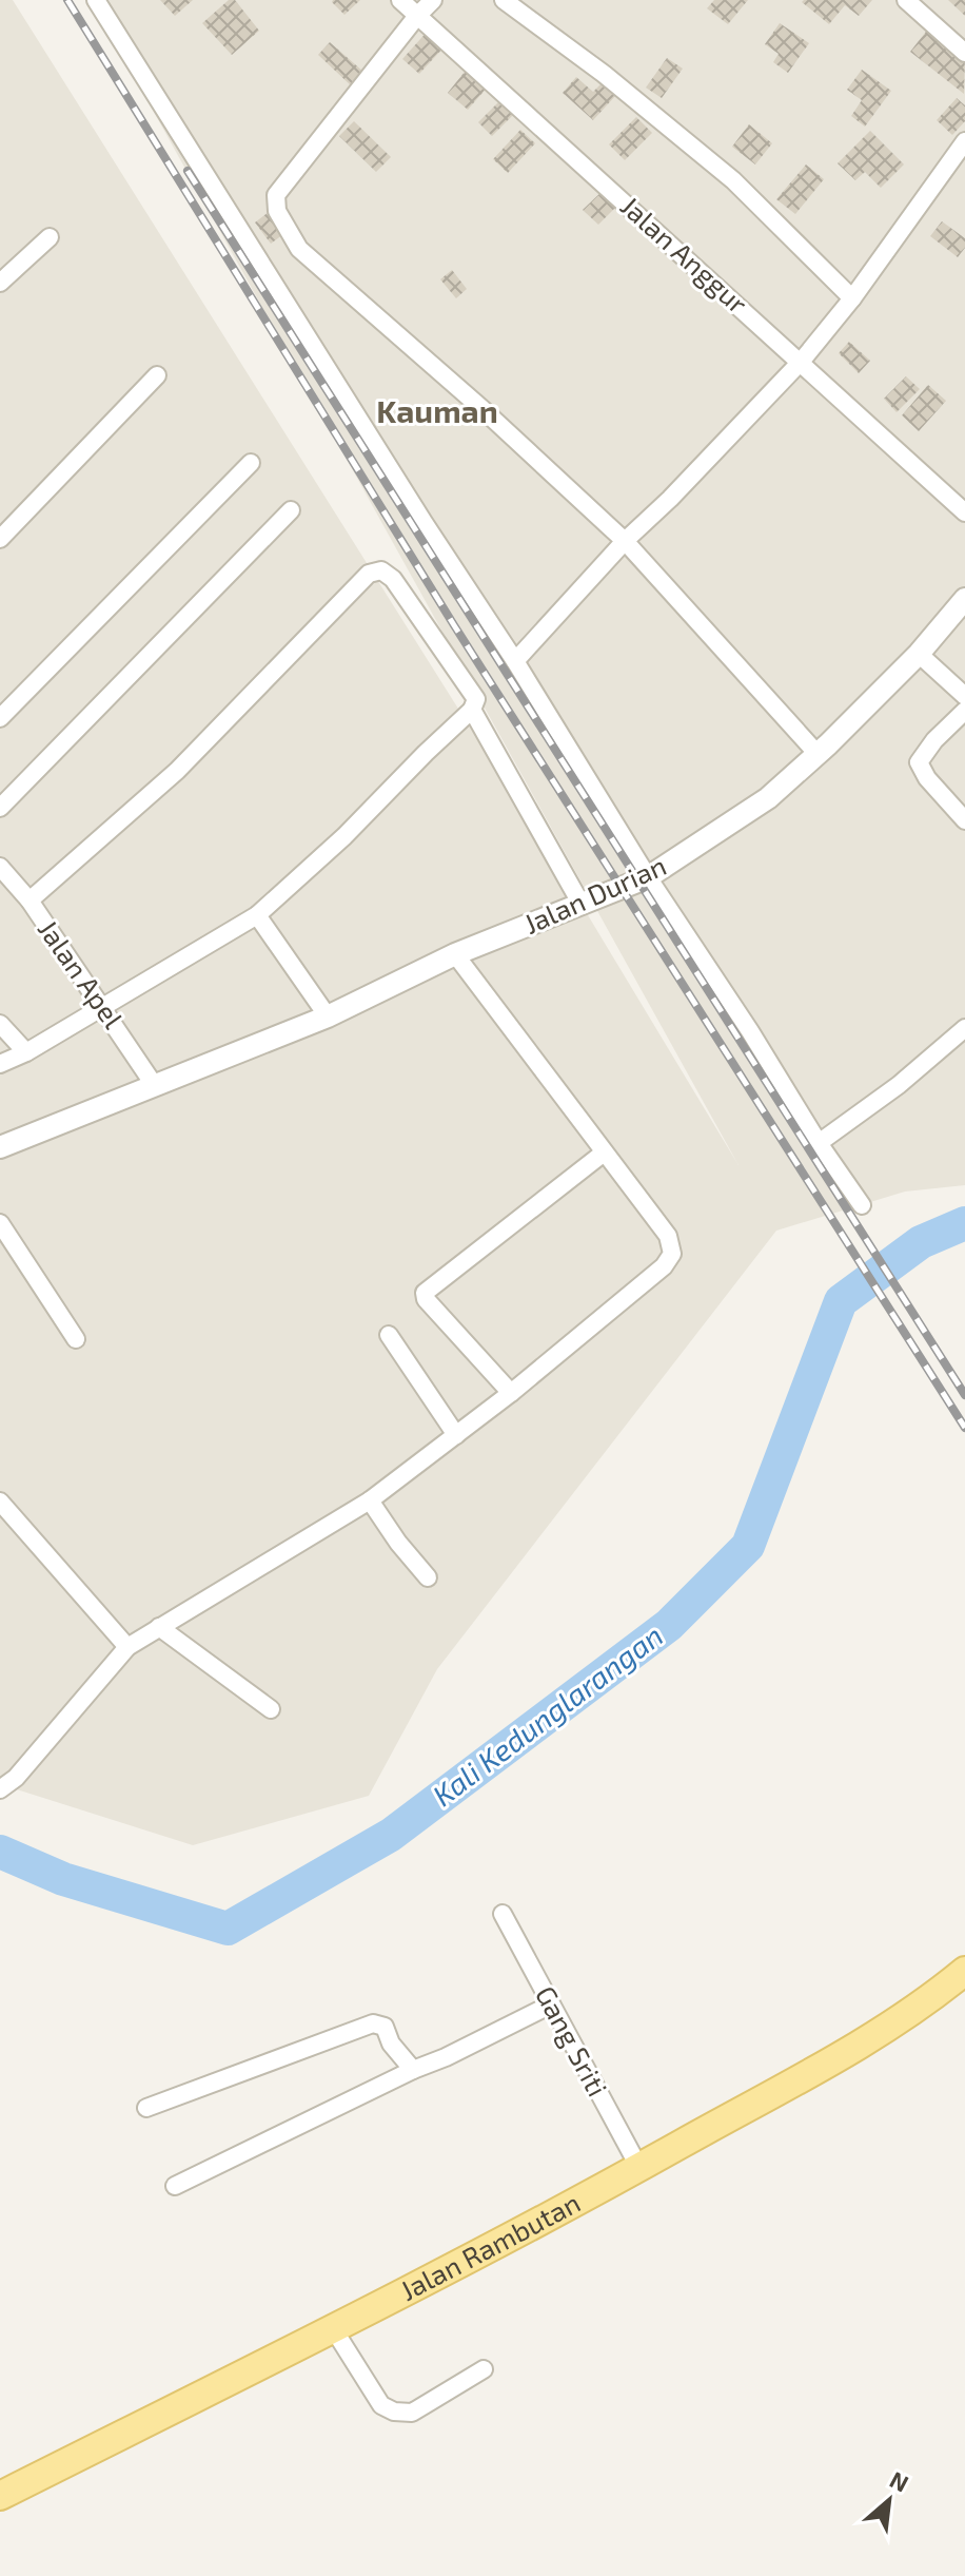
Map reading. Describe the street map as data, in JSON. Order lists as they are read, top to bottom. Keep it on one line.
{"streets":{"main road":["Jalan Rambutan"],"street":["Jalan Anggur","Jalan Durian","Jalan Apel","Gang Sriti"]},"crossings":[["Jalan Durian","Jalan Apel"],["Gang Sriti","Jalan Rambutan"]],"districts":["Kauman"],"water":["Kali Kedunglarangan"],"north":"top right"}
